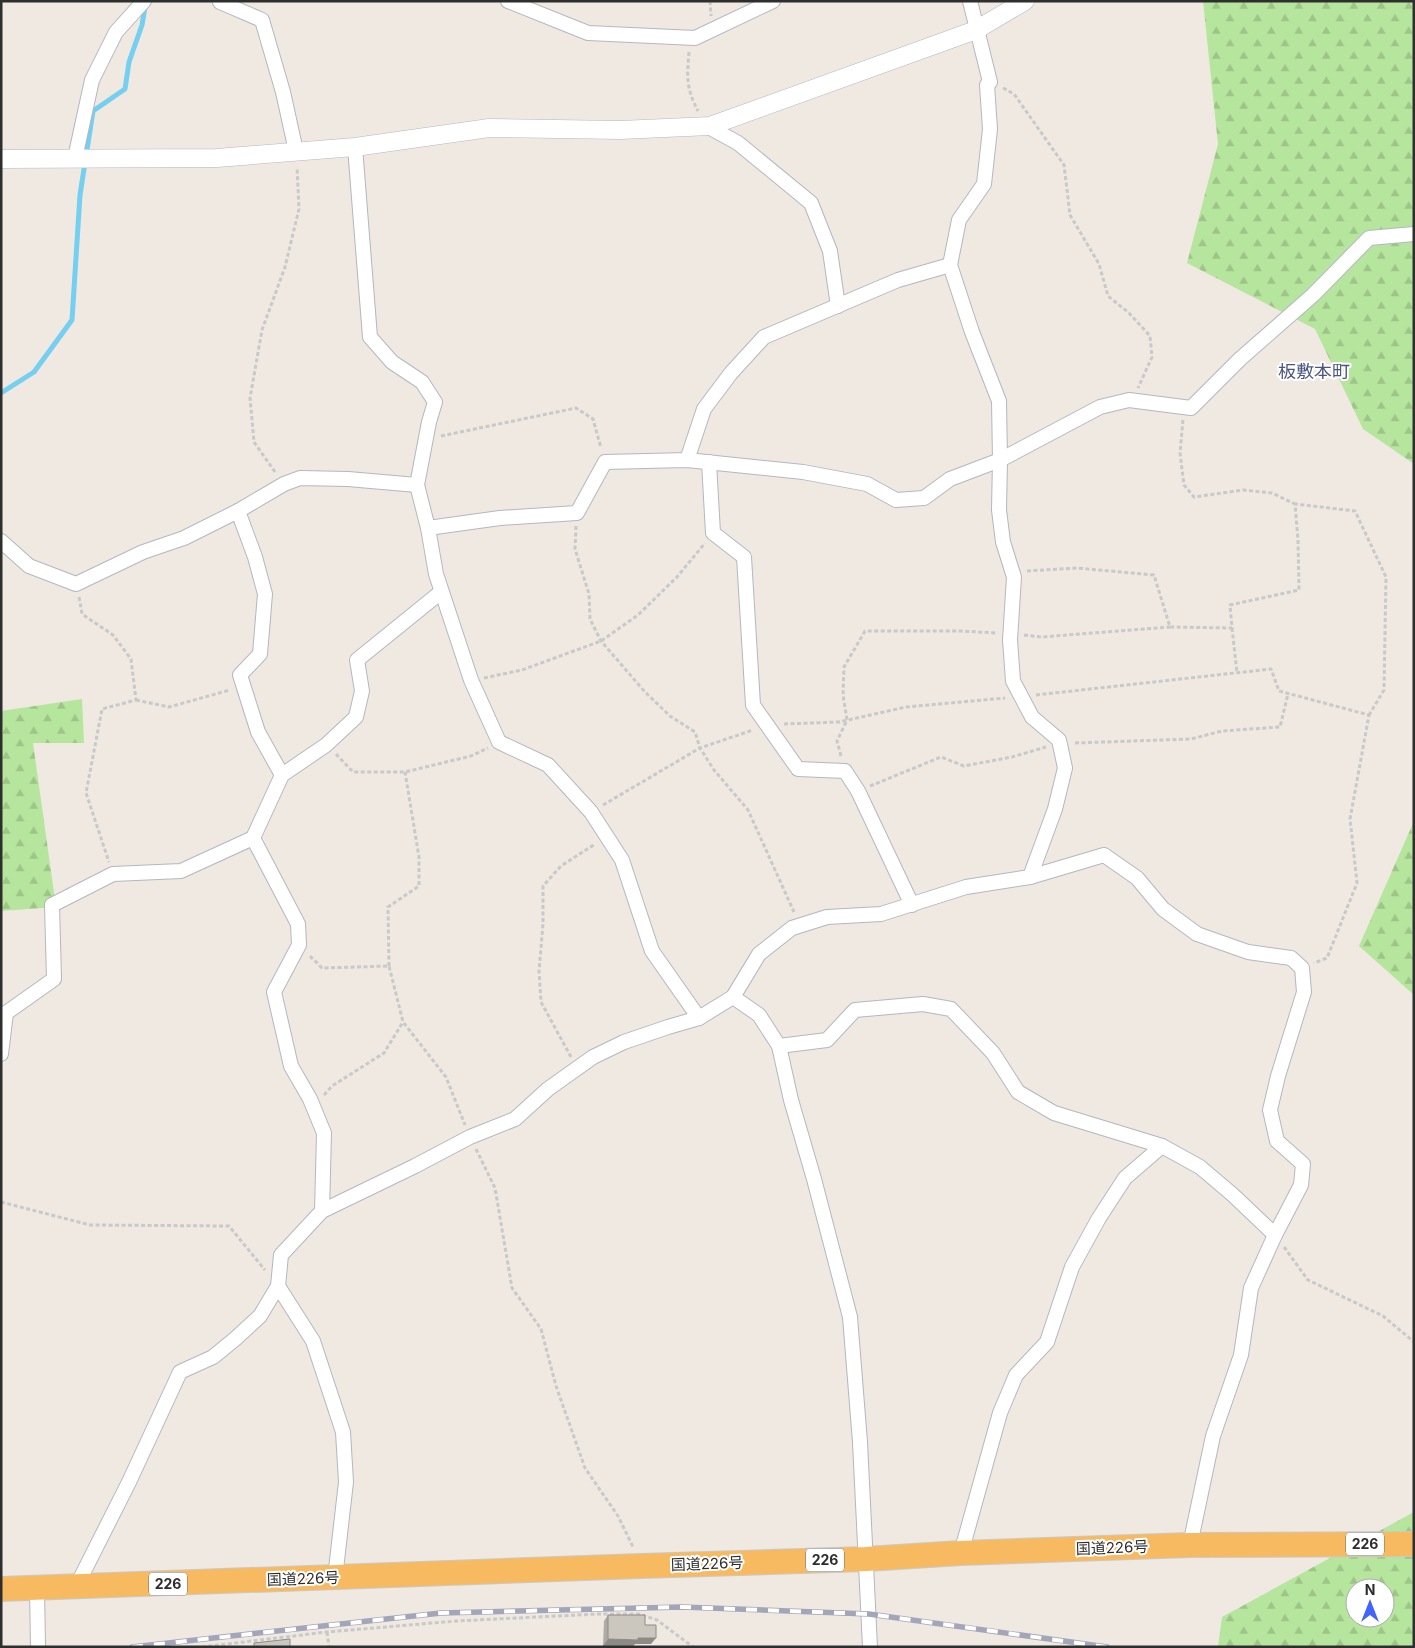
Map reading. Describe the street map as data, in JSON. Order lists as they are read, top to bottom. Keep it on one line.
{"streets":{"highway":["226","国道226号"]},"districts":["板敷本町"],"north":"top"}
